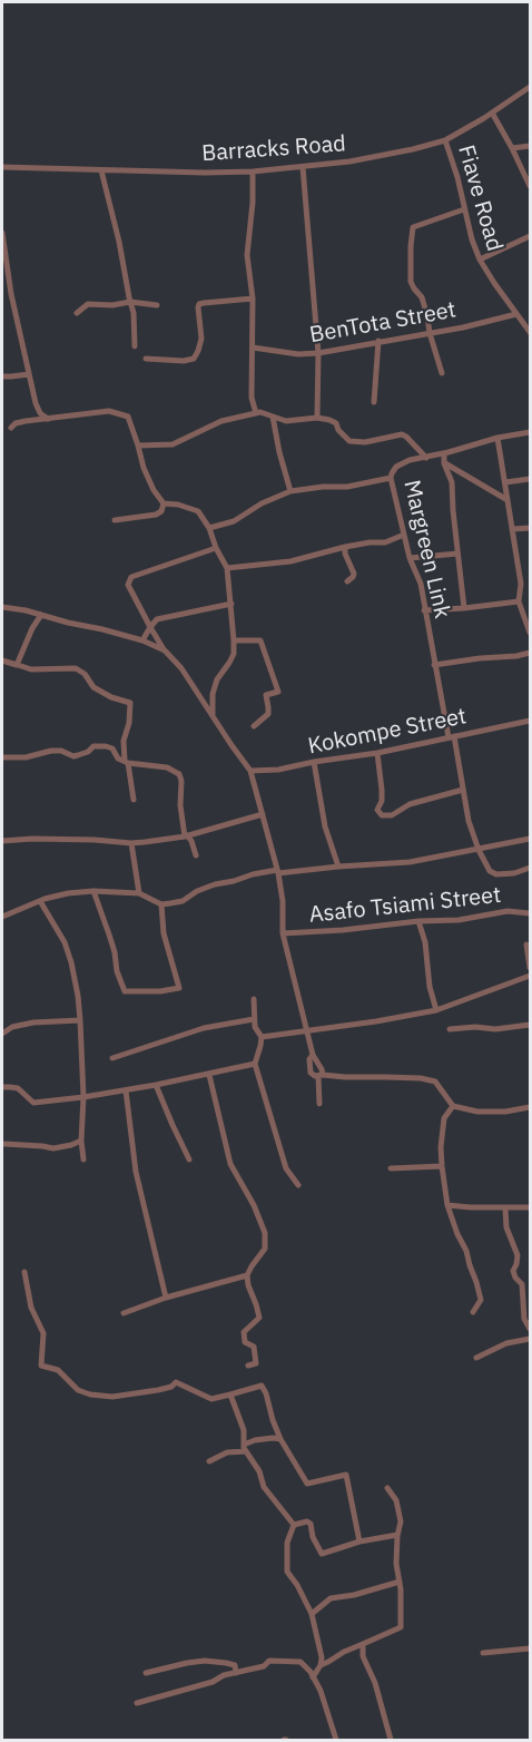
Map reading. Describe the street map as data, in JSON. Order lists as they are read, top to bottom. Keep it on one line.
{"streets":{"street":["Barracks Road","Fiave Road","BenTota Street","Margreen Link","Kokompe Street","Asafo Tsiami Street"]},"crossings":[["Barracks Road","Fiave Road"],["Fiave Road","BenTota Street"],["Margreen Link","Kokompe Street"]]}
